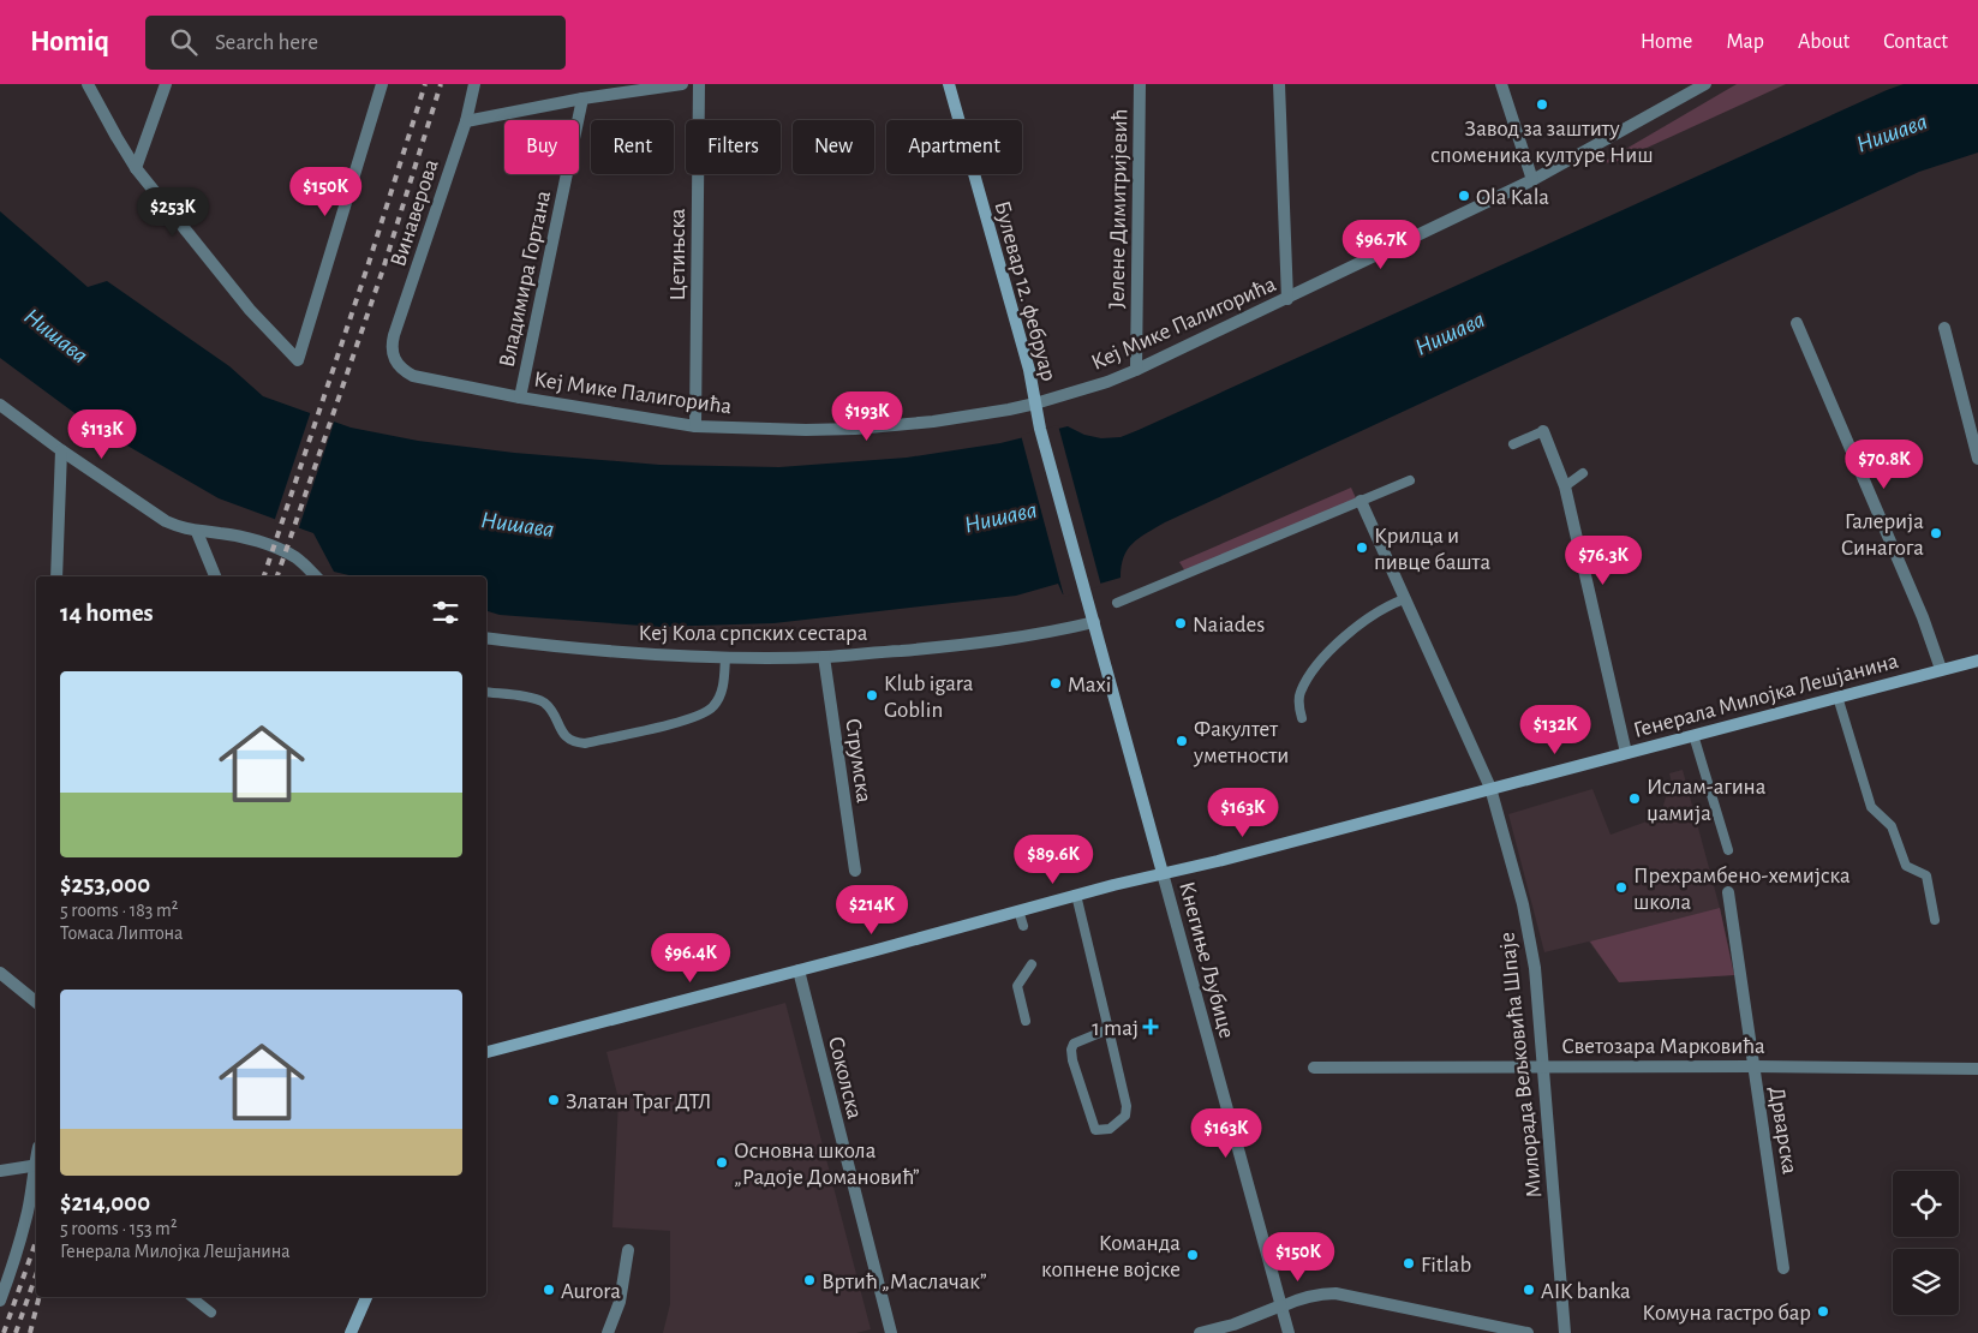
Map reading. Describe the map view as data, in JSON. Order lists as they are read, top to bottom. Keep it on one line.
{"streets":{"main road":["Булевар 12. фебруар","Генерала Милојка Лешјанина","Кнегиње Љубице"],"street":["Јелене Димитријевић","Винаверова","Цетињска","Владимира Гортана","Кеј Мике Палигорића","Кеј Кола српских сестара","Струмска","Светозара Марковића","Милорада Вељковића Шпаје","Соколска","Дрварска"]},"crossings":[["Јелене Димитријевић","Кеј Мике Палигорића"],["Винаверова","Кеј Мике Палигорића"],["Цетињска","Кеј Мике Палигорића"],["Владимира Гортана","Кеј Мике Палигорића"],["Булевар 12. фебруар","Кеј Мике Палигорића"],["Булевар 12. фебруар","Кнегиње Љубице"],["Кеј Кола српских сестара","Струмска"],["Кеј Кола српских сестара","Кнегиње Љубице"],["Генерала Милојка Лешјанина","Кнегиње Љубице"],["Генерала Милојка Лешјанина","Милорада Вељковића Шпаје"],["Генерала Милојка Лешјанина","Соколска"],["Светозара Марковића","Милорада Вељковића Шпаје"],["Светозара Марковића","Дрварска"]],"water":["Нишава"],"places":{"other":["Завод за заштиту споменика културе Ниш","Ola Kala","Галерија Синагога","Крилца и пивце башта","Naiades","Maxi","Klub igara Goblin","Факултет уметности","Ислам-агина џамија","Прехрамбено-хемијска школа","Златан Траг ДТЛ","Основна школа „Радоје Домановић”","Команда копнене војске","Fitlab","Вртић „Маслачак”","Aurora","AIK banka","Комуна гастро бар"],"health":["1 maj"]},"page":{"header":"Homiq","search":"Search here","nav":["Home","Map","About","Contact"],"chip":["Buy","Rent","Filters","New","Apartment"],"price":["$150K","$253K","$96.7K","$193K","$113K","$70.8K","$76.3K","$132K","$163K","$89.6K","$214K","$96.4K","$163K","$150K"],"heading":"14 homes","list":[{"name":"$253,000","note":"5 rooms · 183 m² · Томаса Липтона"},{"name":"$214,000","note":"5 rooms · 153 m² · Генерала Милојка Лешјанина"}]}}
